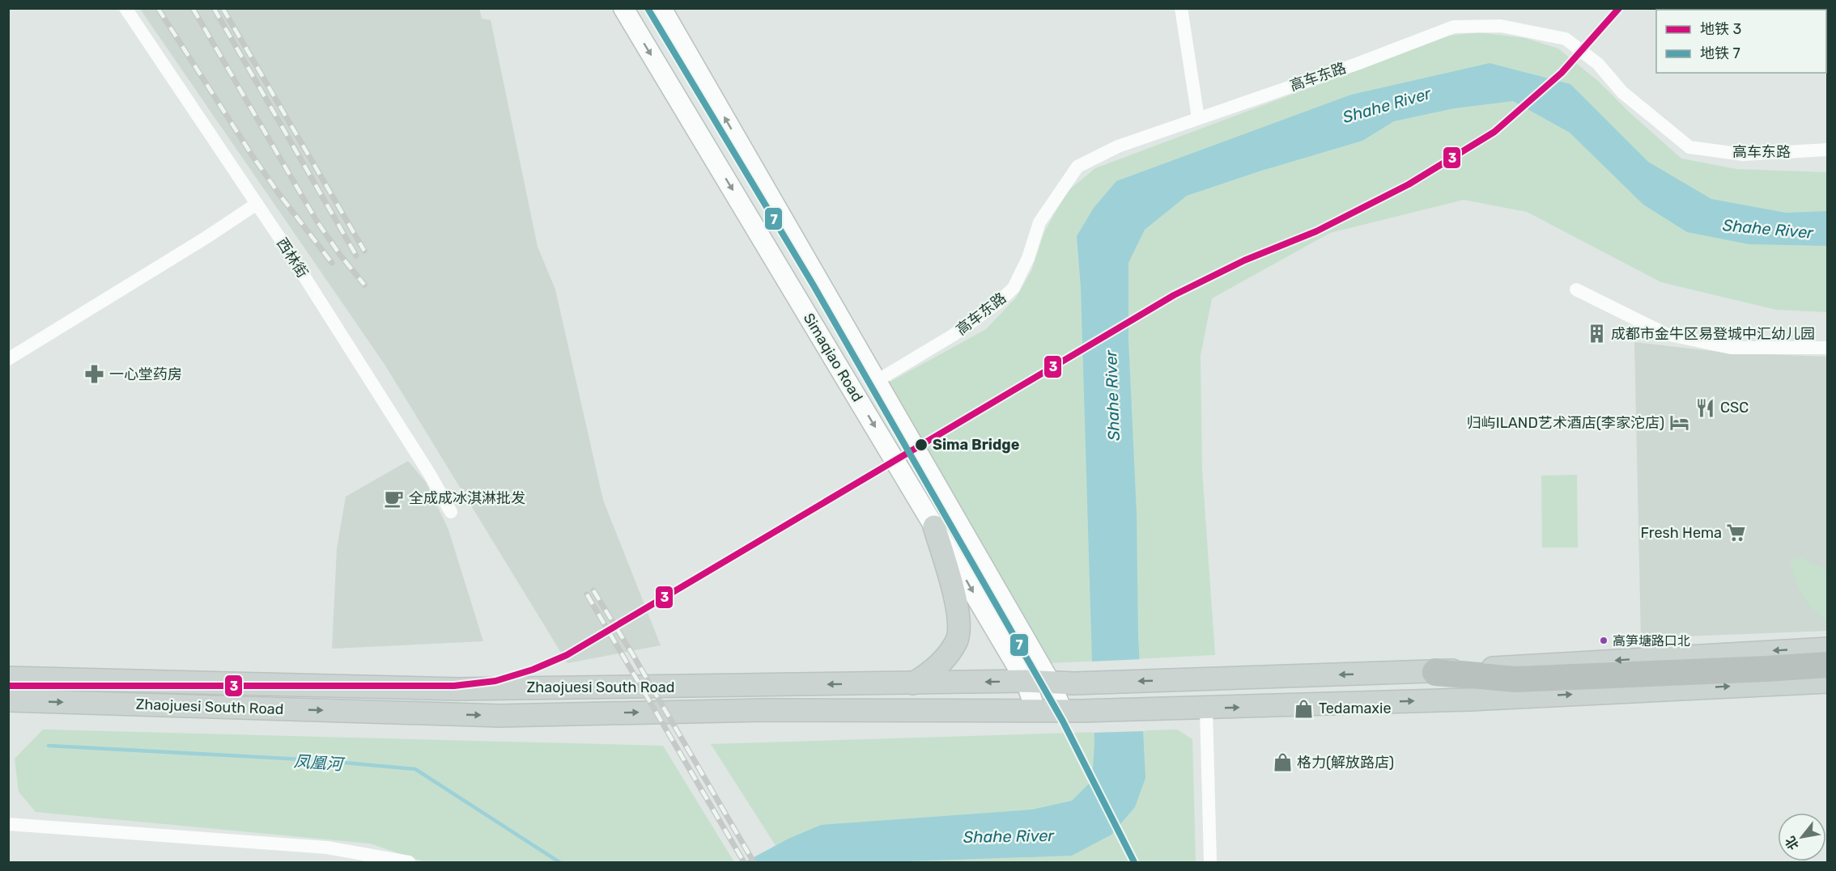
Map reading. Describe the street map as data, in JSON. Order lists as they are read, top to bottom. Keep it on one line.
{"streets":{"main road":["Simaqiao Road","Zhaojuesi South Road"],"street":["高车东路","西林街"]},"crossings":[["高车东路","Simaqiao Road"],["Simaqiao Road","Zhaojuesi South Road"]],"water":["Shahe River","凤凰河"],"places":{"building":["成都市金牛区易登城中汇幼儿园"],"pharmacy":["一心堂药房"],"restaurant":["CSC"],"hotel":["归屿ILAND艺术酒店(李家沱店)"],"other":["Sima Bridge","高笋塘路口北"],"cafe":["全成成冰淇淋批发"],"supermarket":["Fresh Hema"],"shop":["Tedamaxie","格力(解放路店)"]},"lines":["metro line 3","metro line 7"],"legend":["地铁 3","地铁 7"],"north":"bottom left"}
